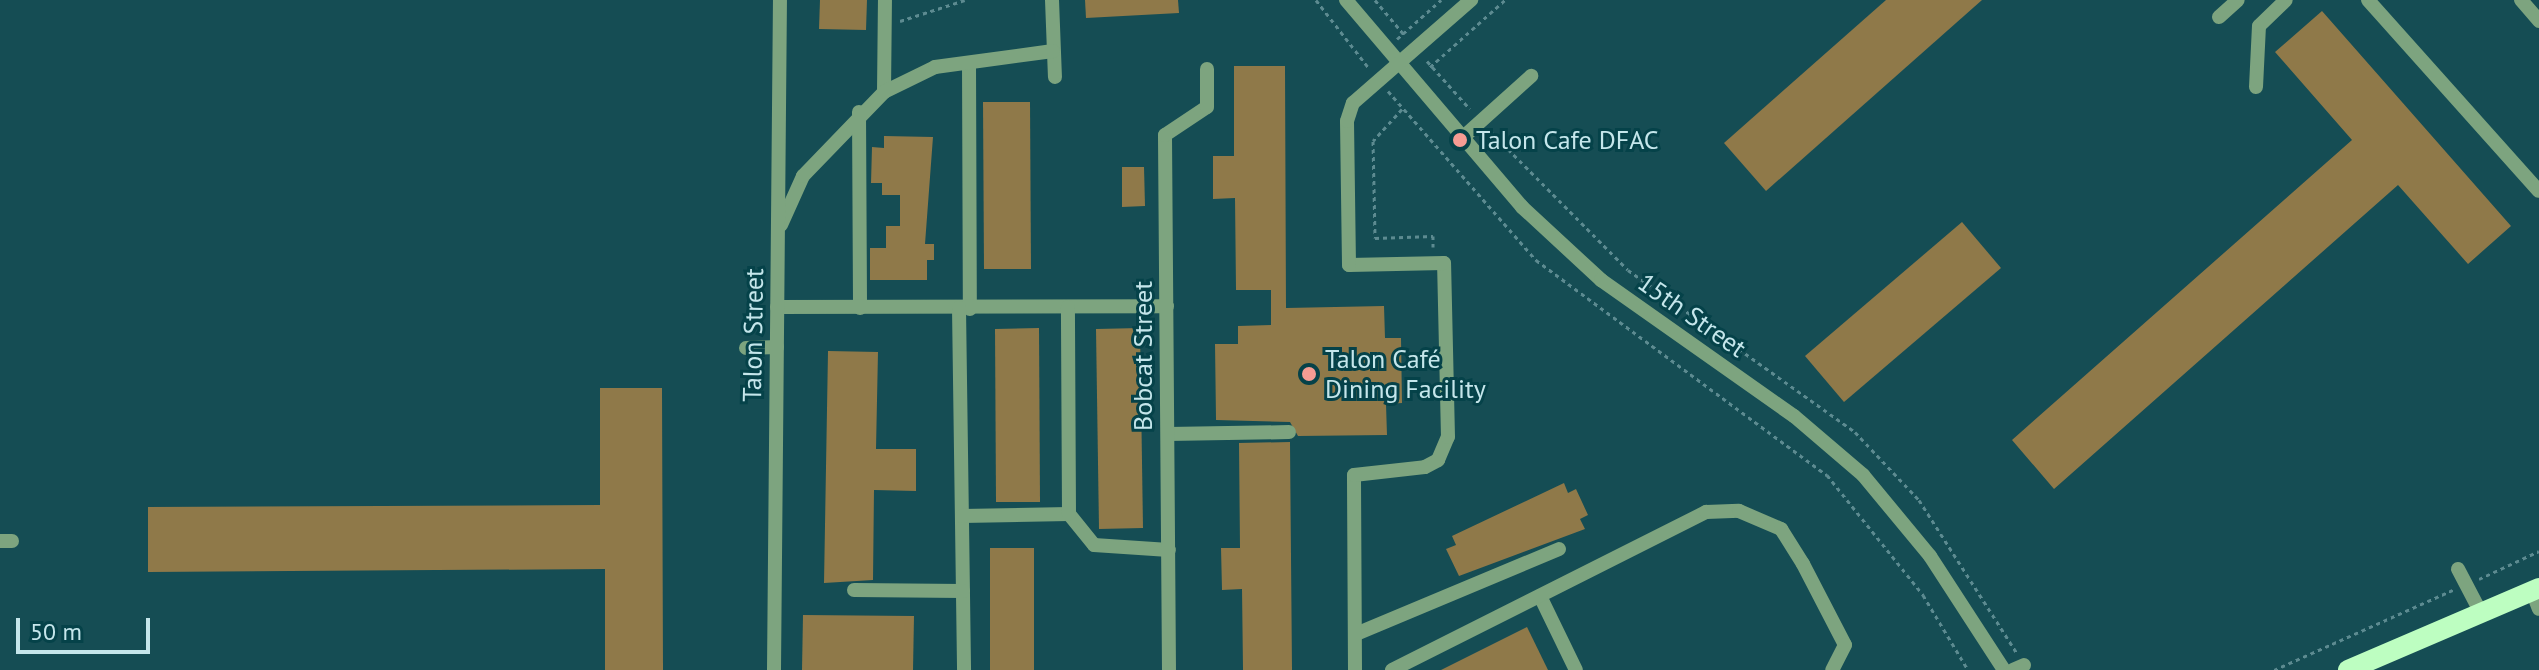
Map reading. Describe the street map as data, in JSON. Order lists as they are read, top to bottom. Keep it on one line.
{"streets":{"street":["15th Street","Talon Street","Bobcat Street"]},"places":["Talon Cafe DFAC","Talon Café Dining Facility"],"scale_bar":"50 m"}
